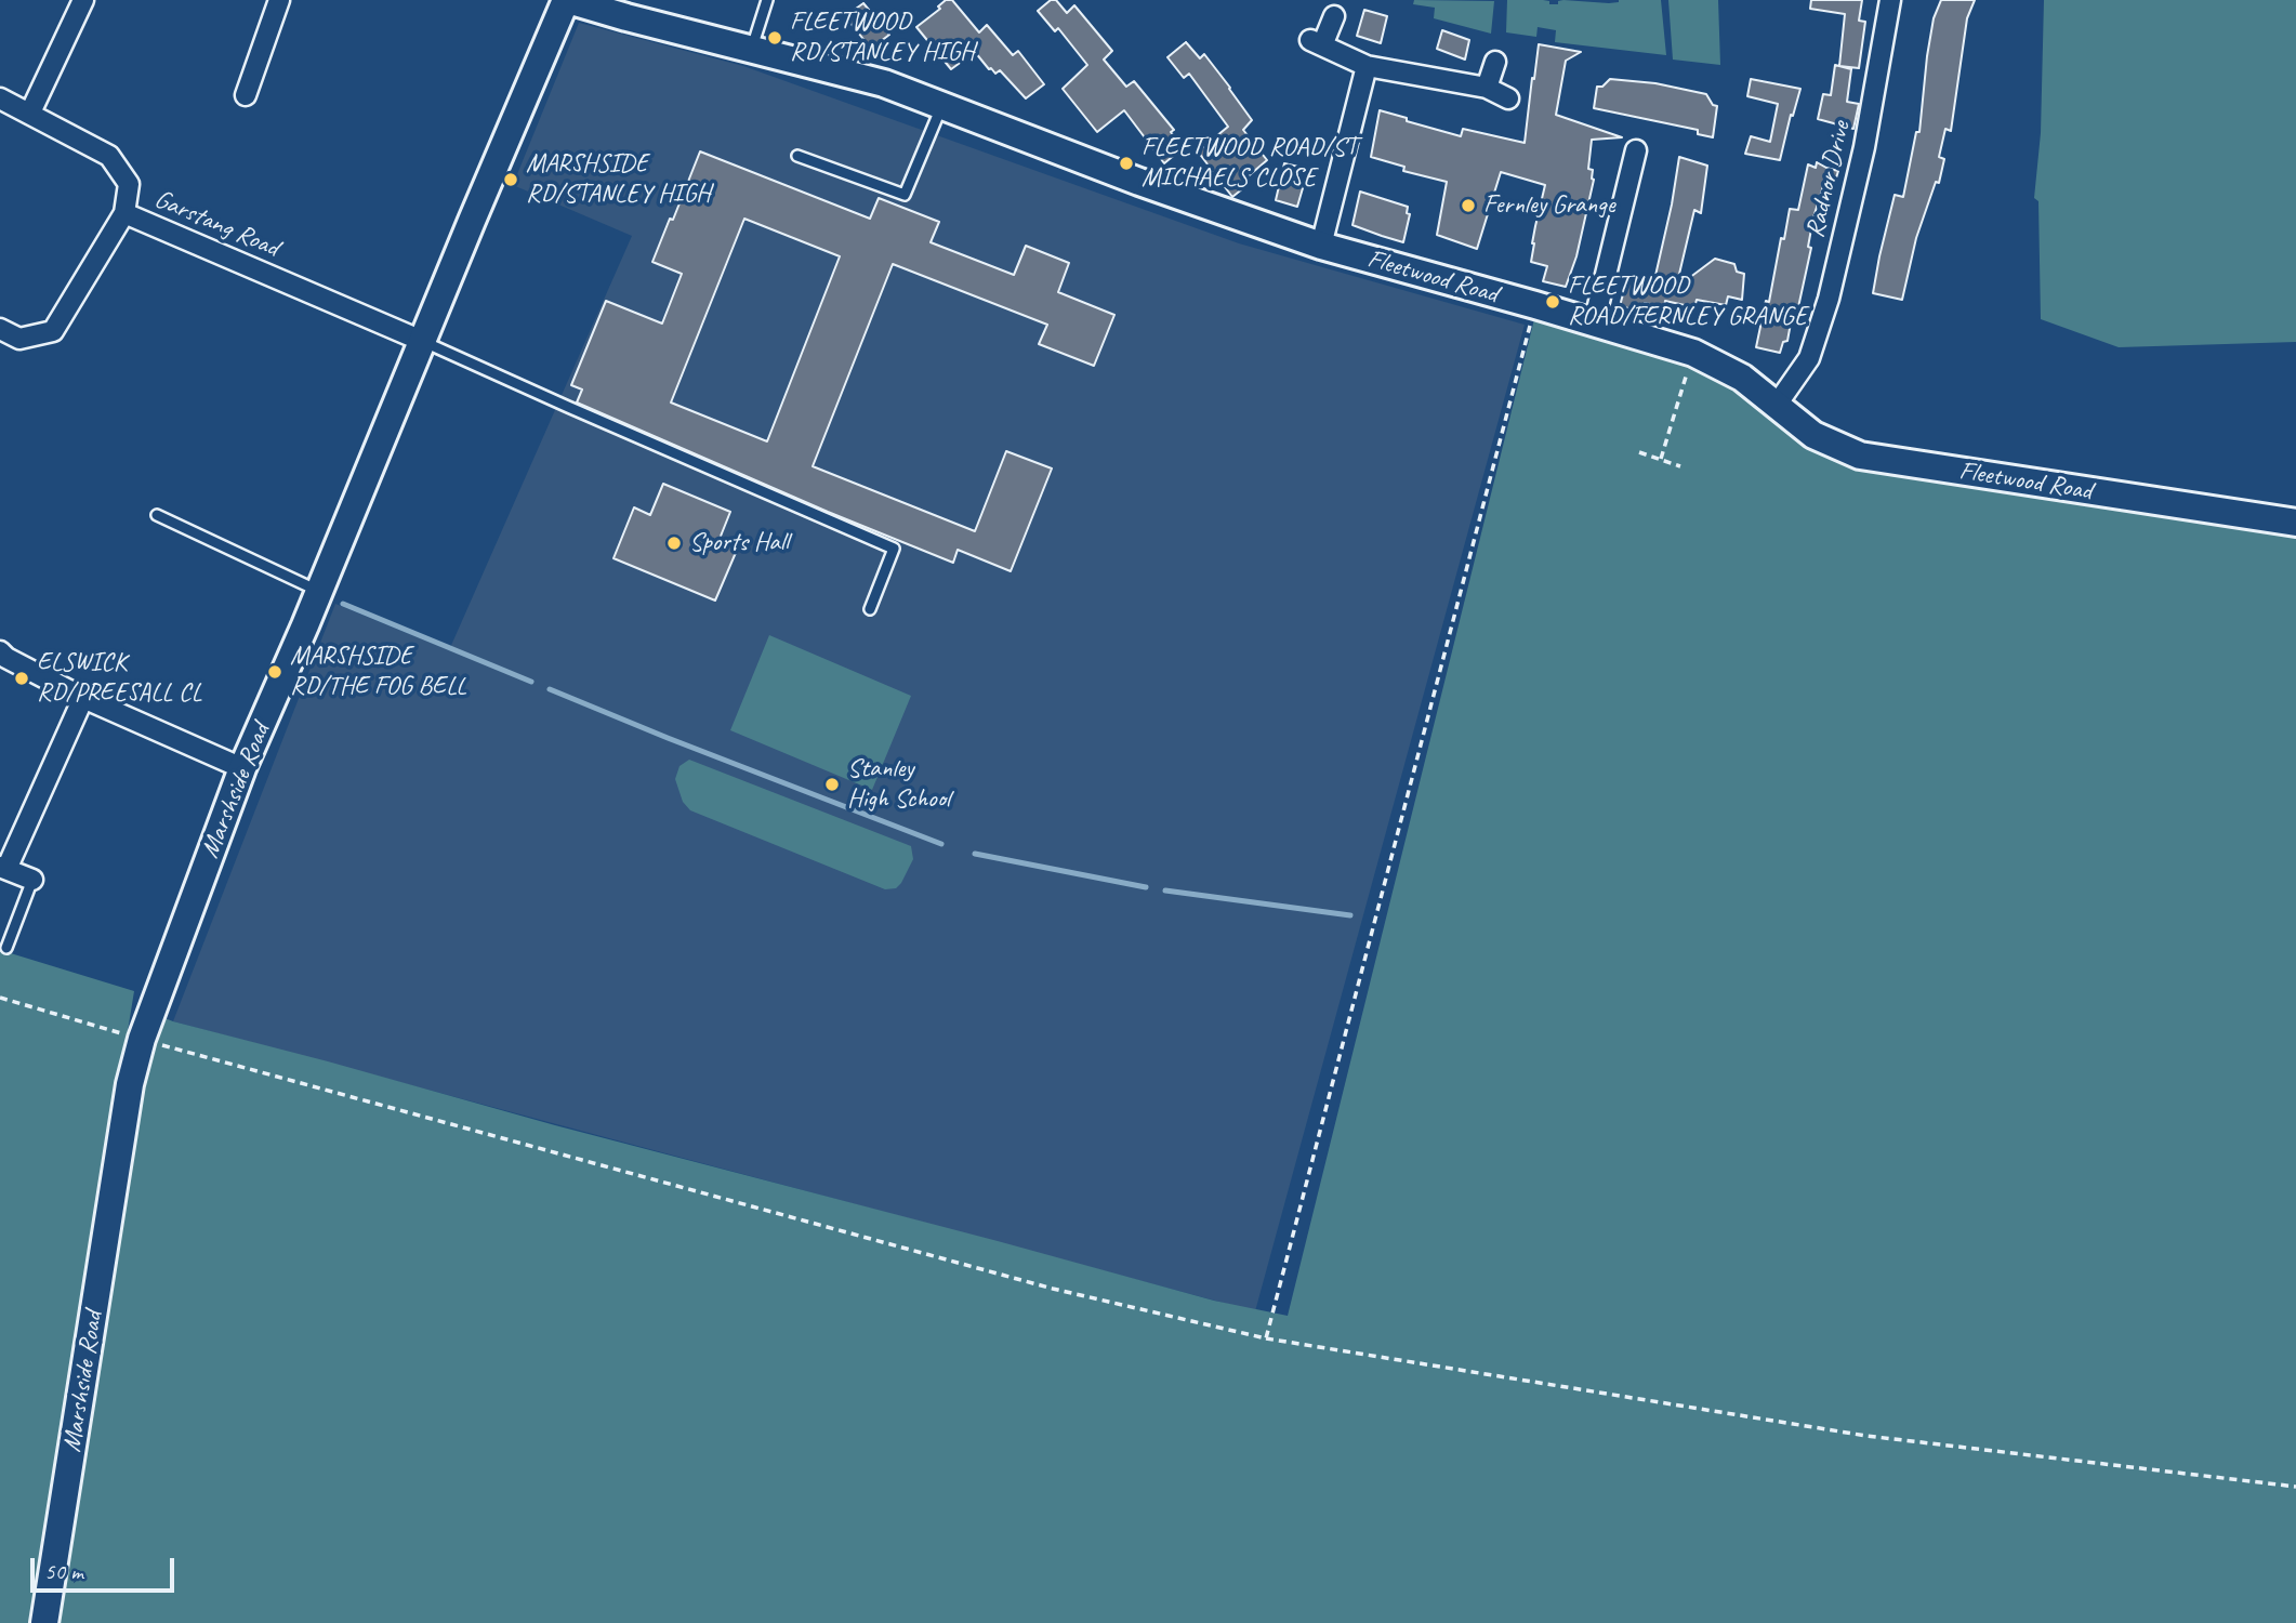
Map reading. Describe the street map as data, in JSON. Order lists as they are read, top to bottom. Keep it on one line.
{"streets":{"street":["Radnor Drive","Garstang Road","Fleetwood Road","Marshside Road"]},"crossings":[["Radnor Drive","Fleetwood Road"],["Garstang Road","Marshside Road"],["Fleetwood Road","Marshside Road"]],"places":["FLEETWOOD RD/STANLEY HIGH","FLEETWOOD ROAD/ST MICHAELS CLOSE","MARSHSIDE RD/STANLEY HIGH","Fernley Grange","FLEETWOOD ROAD/FERNLEY GRANGE","Sports Hall","MARSHSIDE RD/THE FOG BELL","ELSWICK RD/PREESALL CL","Stanley High School"],"scale_bar":"50 m"}
